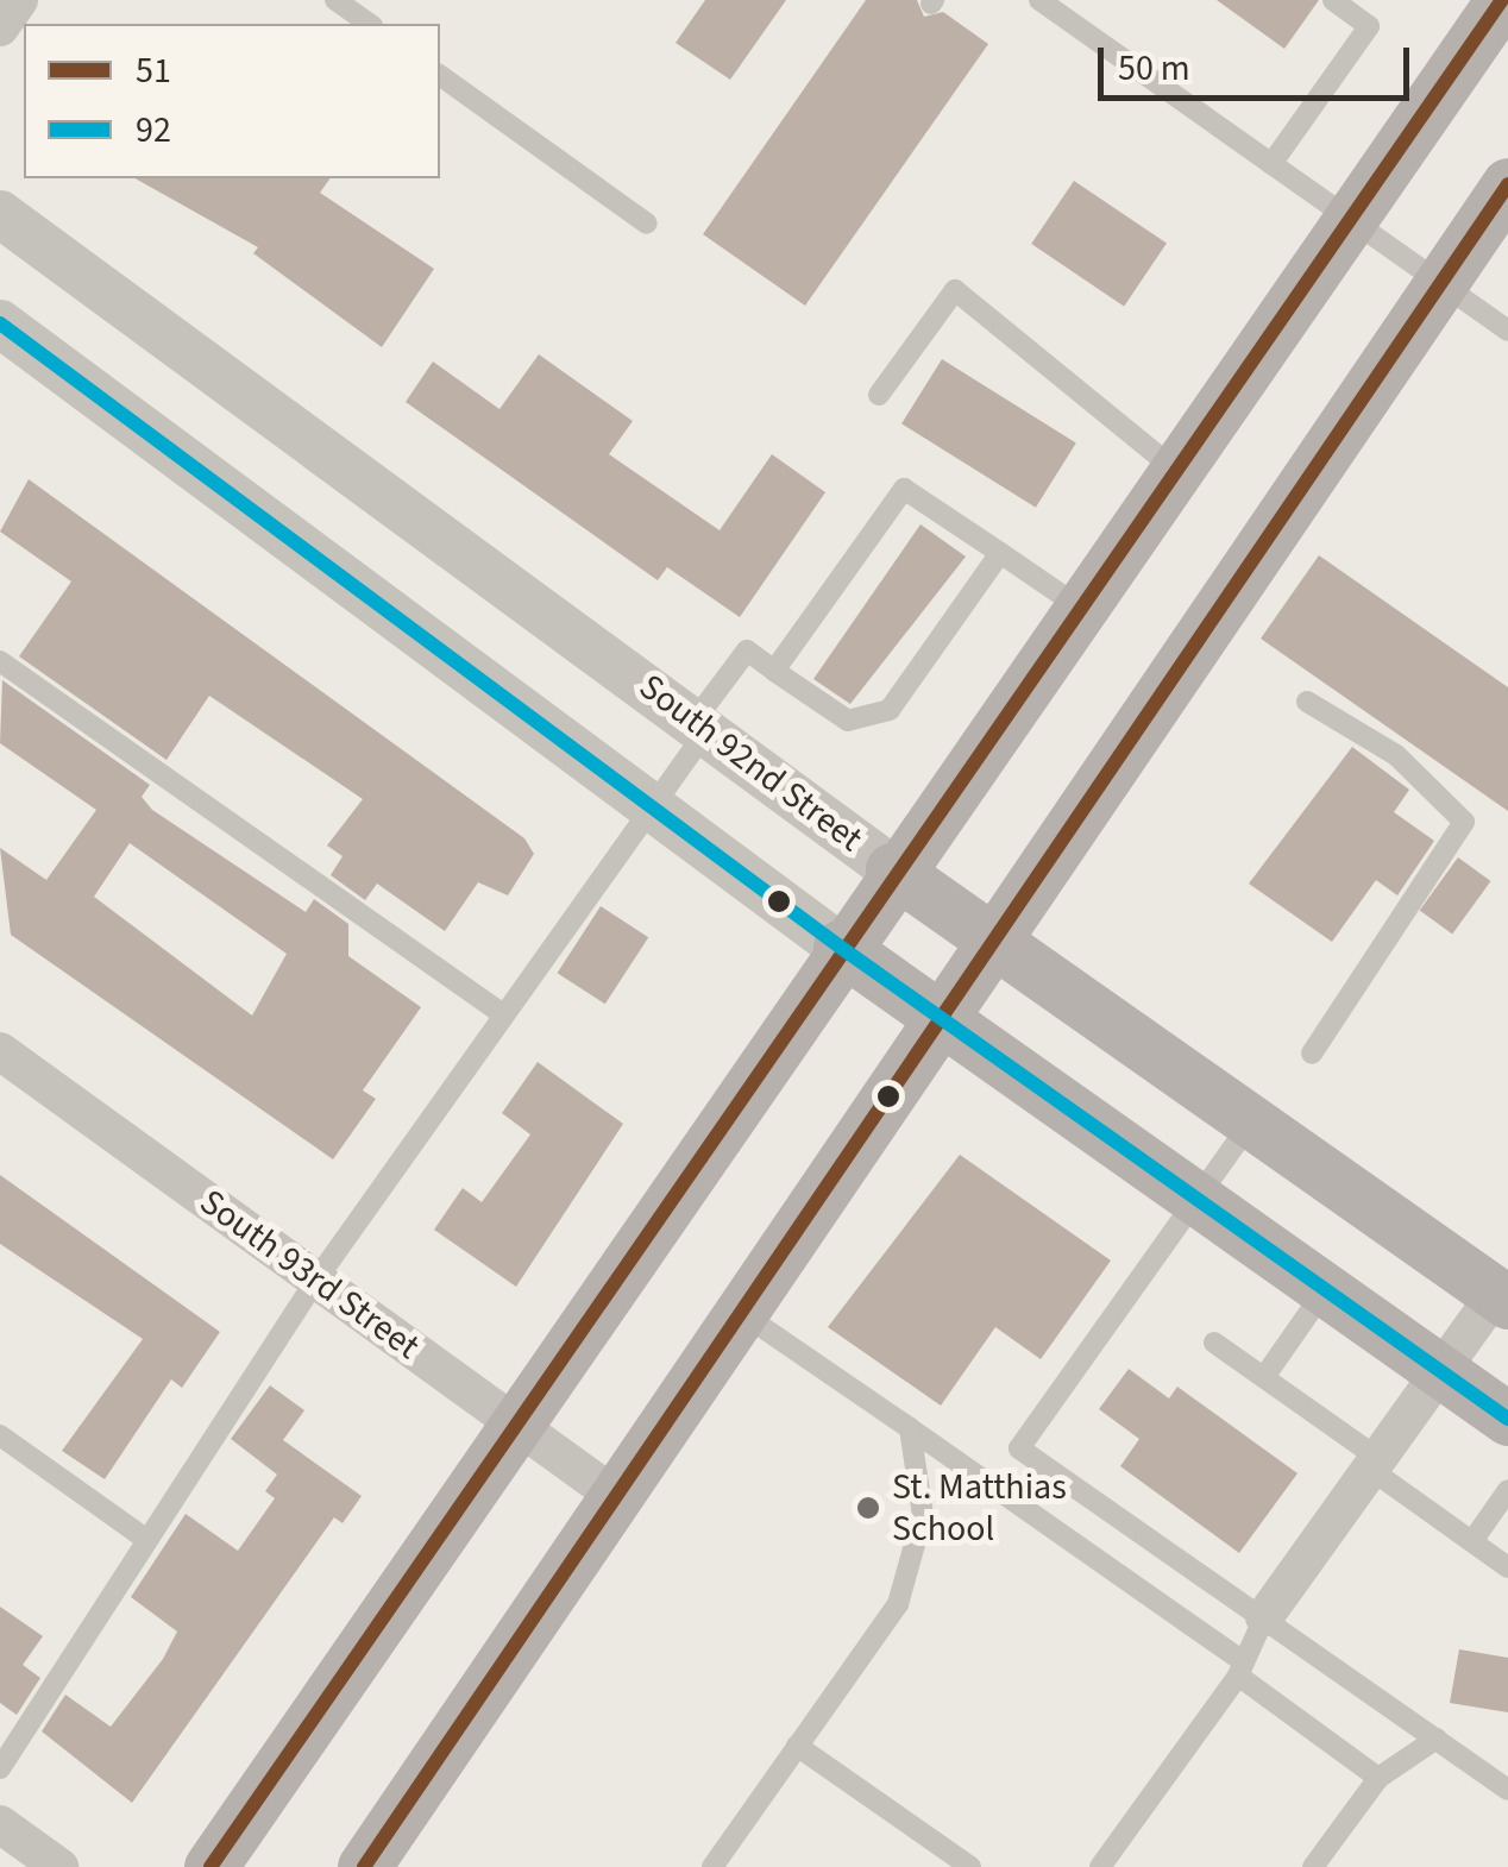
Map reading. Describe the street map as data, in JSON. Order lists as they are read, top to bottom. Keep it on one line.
{"streets":{"main road":["South 92nd Street"],"street":["South 93rd Street"]},"places":["St. Matthias School"],"lines":["transit line 51","transit line 92"],"legend":["51","92"],"scale_bar":"50 m"}
